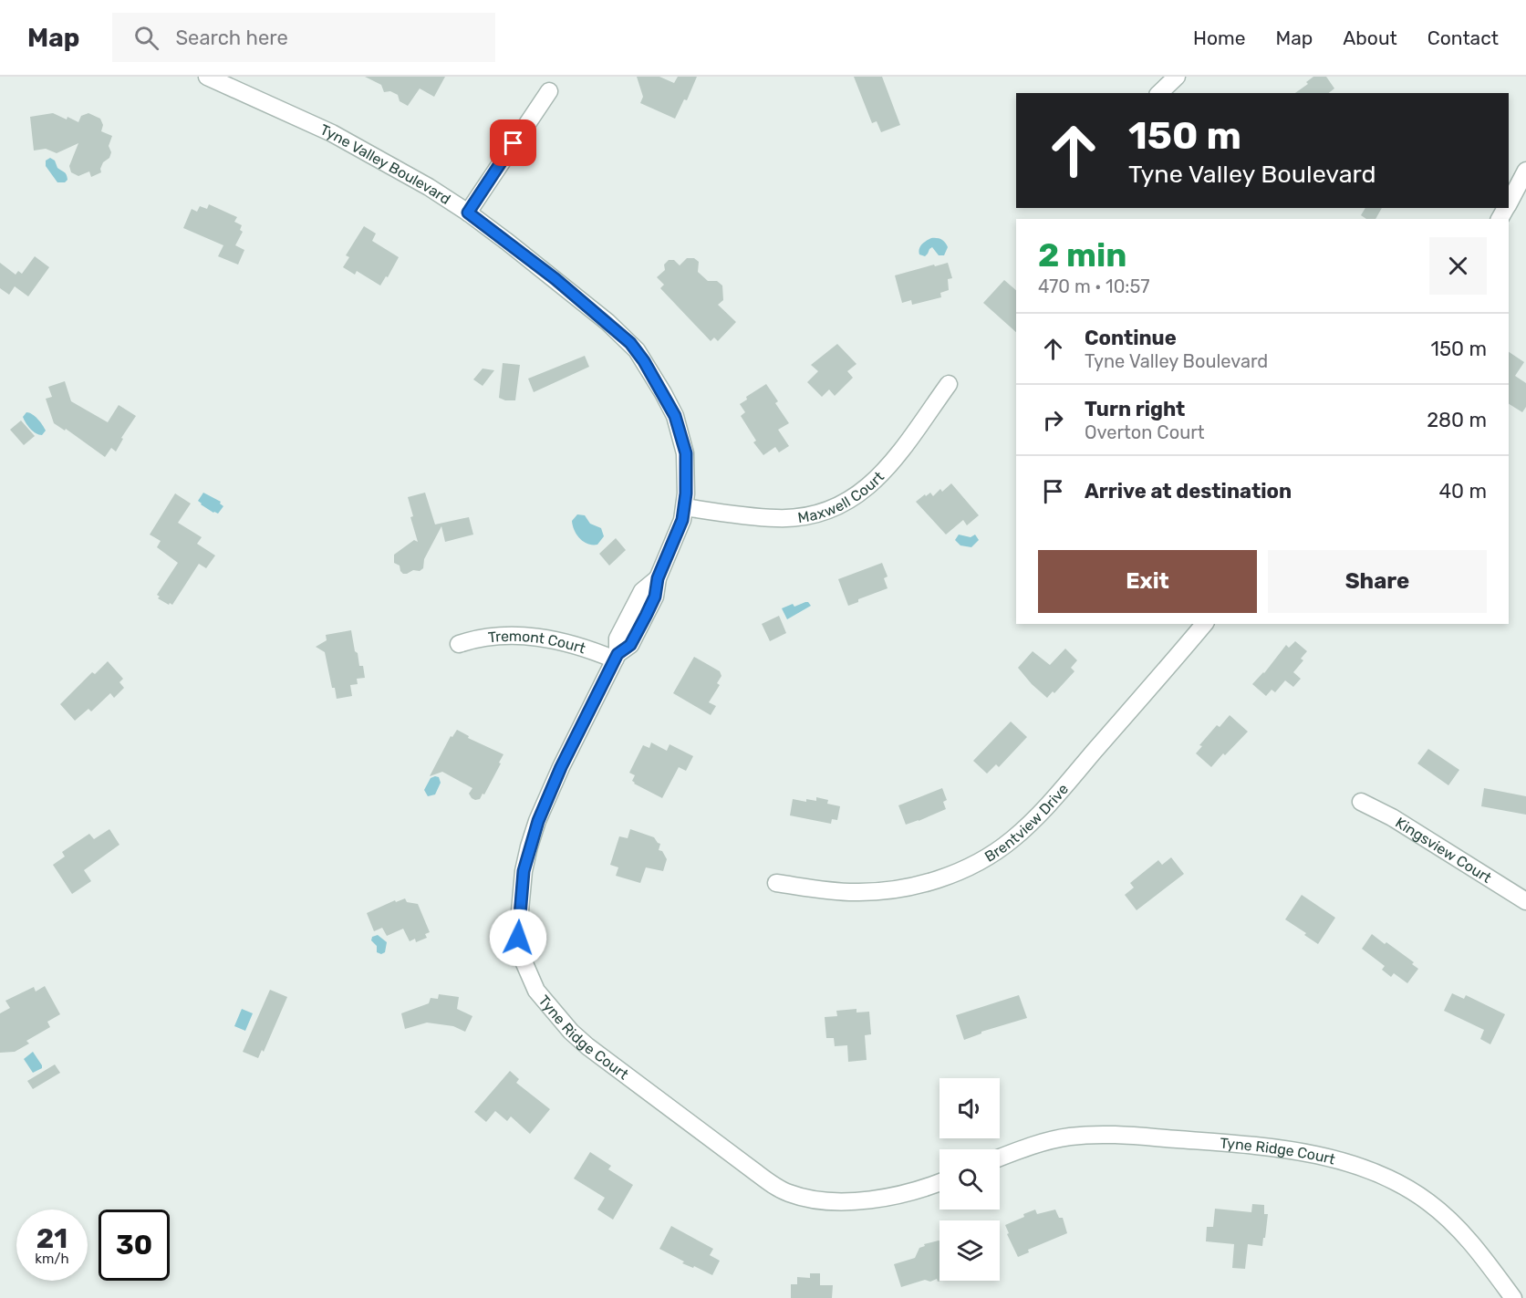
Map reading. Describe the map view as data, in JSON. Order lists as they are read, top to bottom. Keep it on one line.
{"streets":{"street":["Tyne Valley Boulevard","Maxwell Court","Tremont Court","Brentview Drive","Kingsview Court","Tyne Ridge Court"]},"crossings":[["Tyne Valley Boulevard","Maxwell Court"],["Tyne Valley Boulevard","Tremont Court"],["Tyne Valley Boulevard","Tyne Ridge Court"],["Tremont Court","Tyne Ridge Court"]],"page":{"header":"Map","search":"Search here","nav":["Home","Map","About","Contact"],"turn":["150 m","Tyne Valley Boulevard"],"heading":["2 min","470 m · 10:57"],"list":[{"name":"Continue","note":"Tyne Valley Boulevard","value":"150 m"},{"name":"Turn right","note":"Overton Court","value":"280 m"},{"name":"Arrive at destination","value":"40 m"}],"buttons":["Exit","Share"],"speed":"21 km/h","limit":"30"}}
